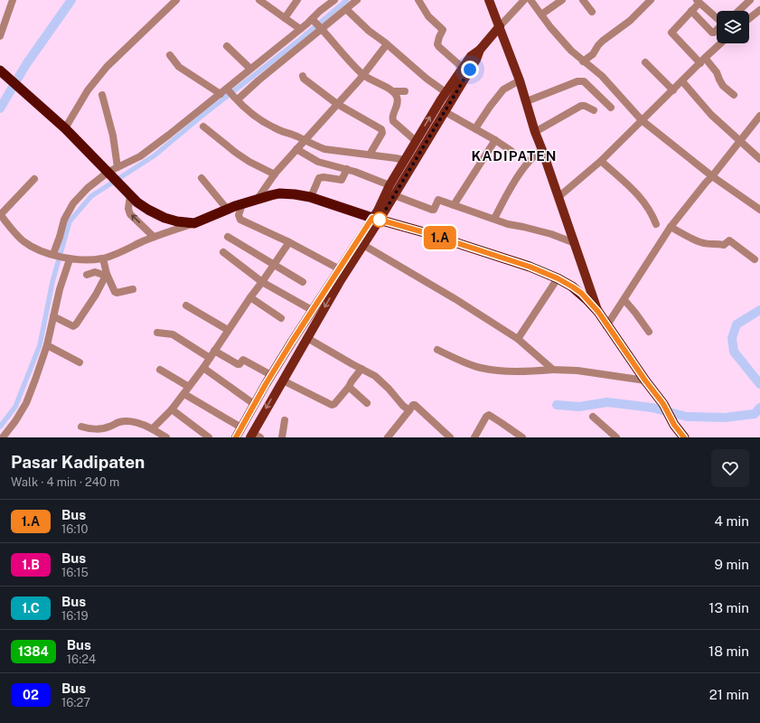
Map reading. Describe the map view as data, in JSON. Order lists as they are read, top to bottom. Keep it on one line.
{"districts":["KADIPATEN"],"lines":["bus line 1.A"],"page":{"on_map":"1.A","heading":["Pasar Kadipaten","Walk · 4 min · 240 m"],"list":[{"mark":"1.A","name":"Bus","note":"16:10","value":"4 min"},{"mark":"1.B","name":"Bus","note":"16:15","value":"9 min"},{"mark":"1.C","name":"Bus","note":"16:19","value":"13 min"},{"mark":"1384","name":"Bus","note":"16:24","value":"18 min"},{"mark":"02","name":"Bus","note":"16:27","value":"21 min"}]}}
